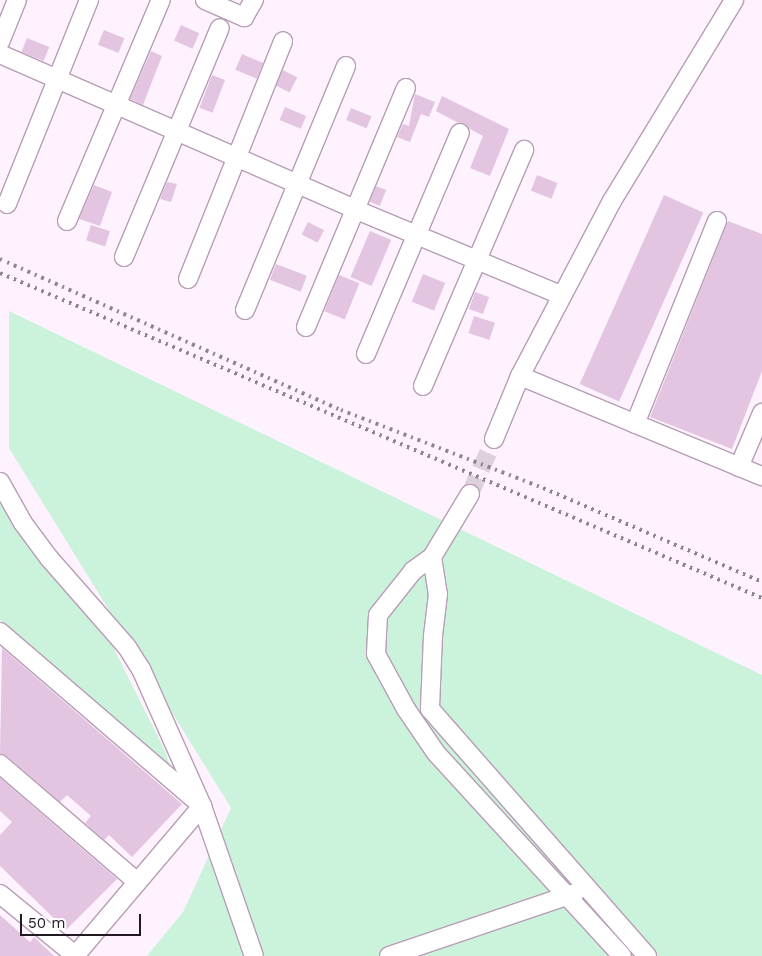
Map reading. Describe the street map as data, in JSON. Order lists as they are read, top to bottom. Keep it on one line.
{"scale_bar":"50 m"}
